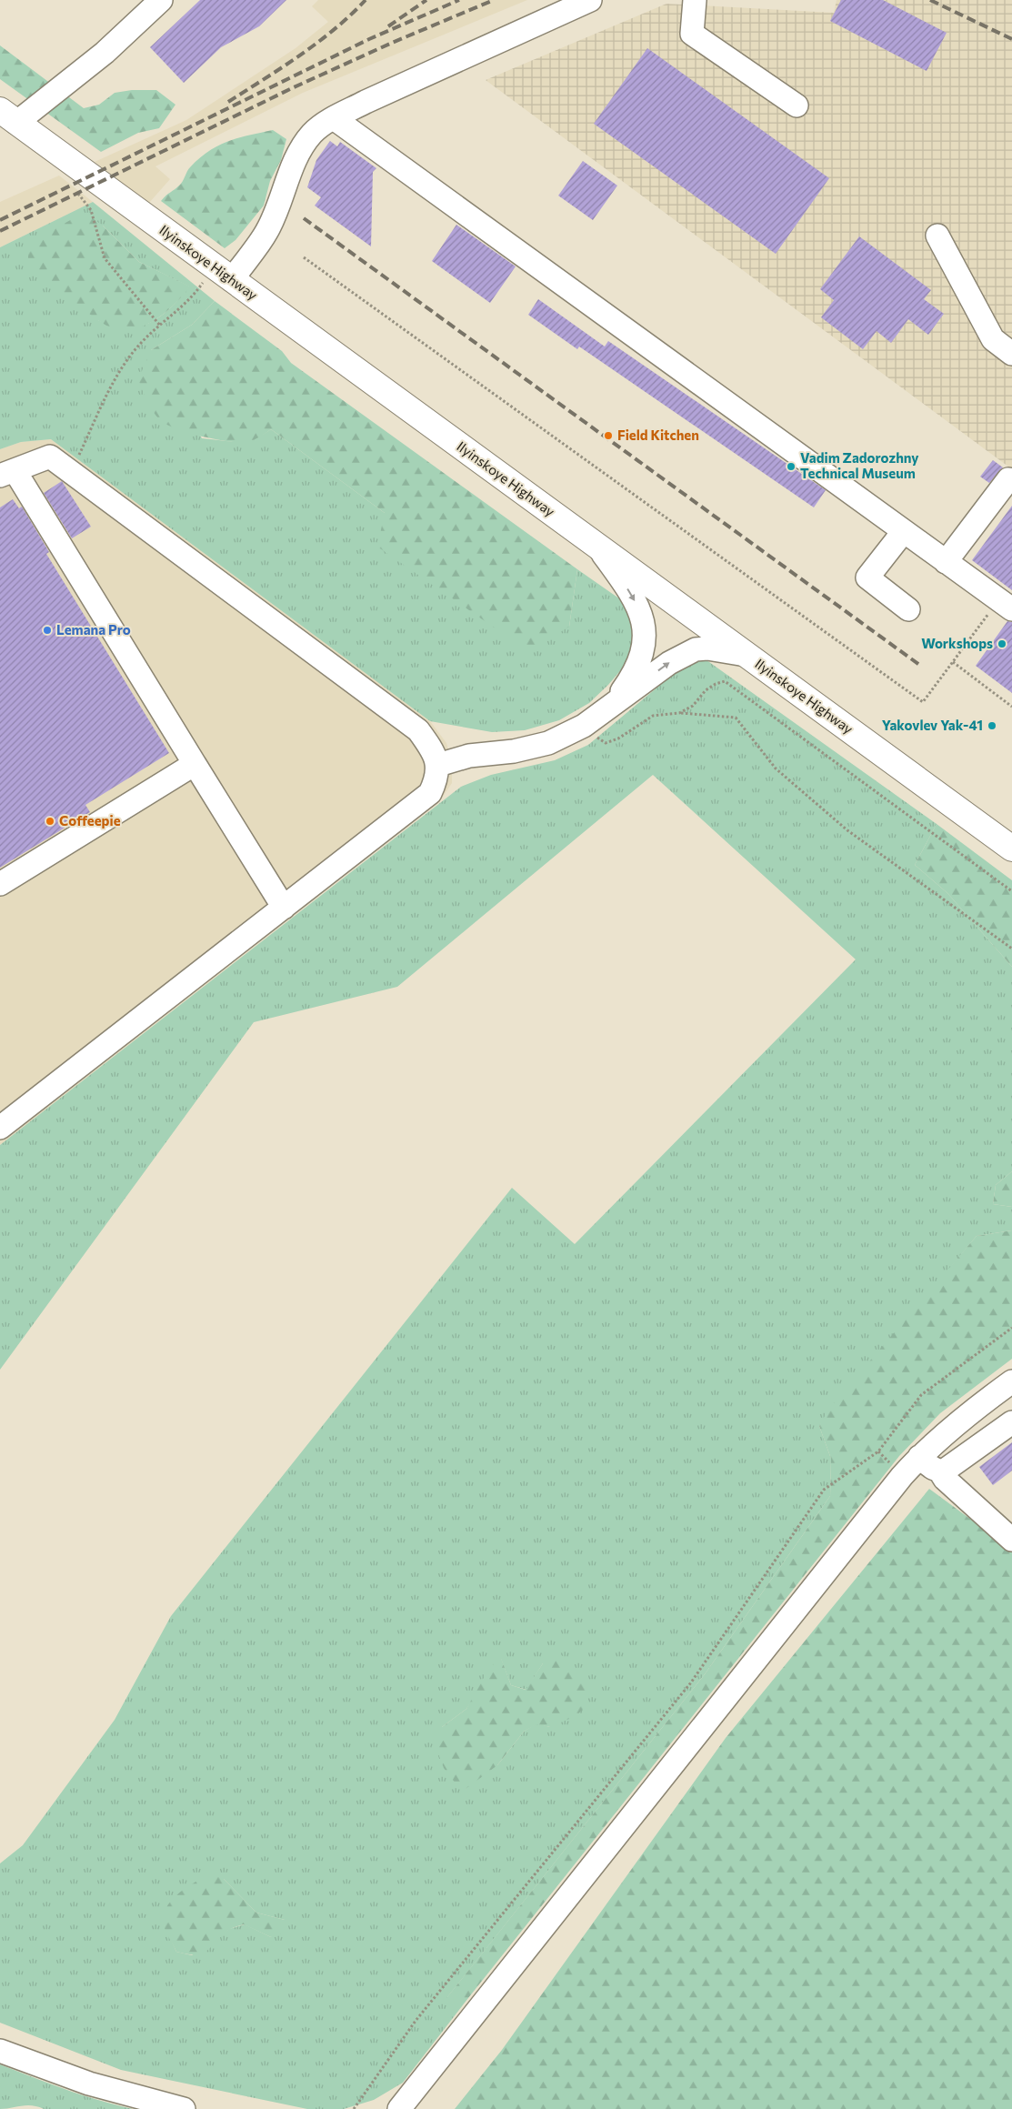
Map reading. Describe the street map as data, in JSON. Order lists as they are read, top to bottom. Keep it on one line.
{"streets":{"main road":["Ilyinskoye Highway"]},"places":["Field Kitchen","Vadim Zadorozhny Technical Museum","Lemana Pro","Workshops","Yakovlev Yak-41","Coffeepie"]}
